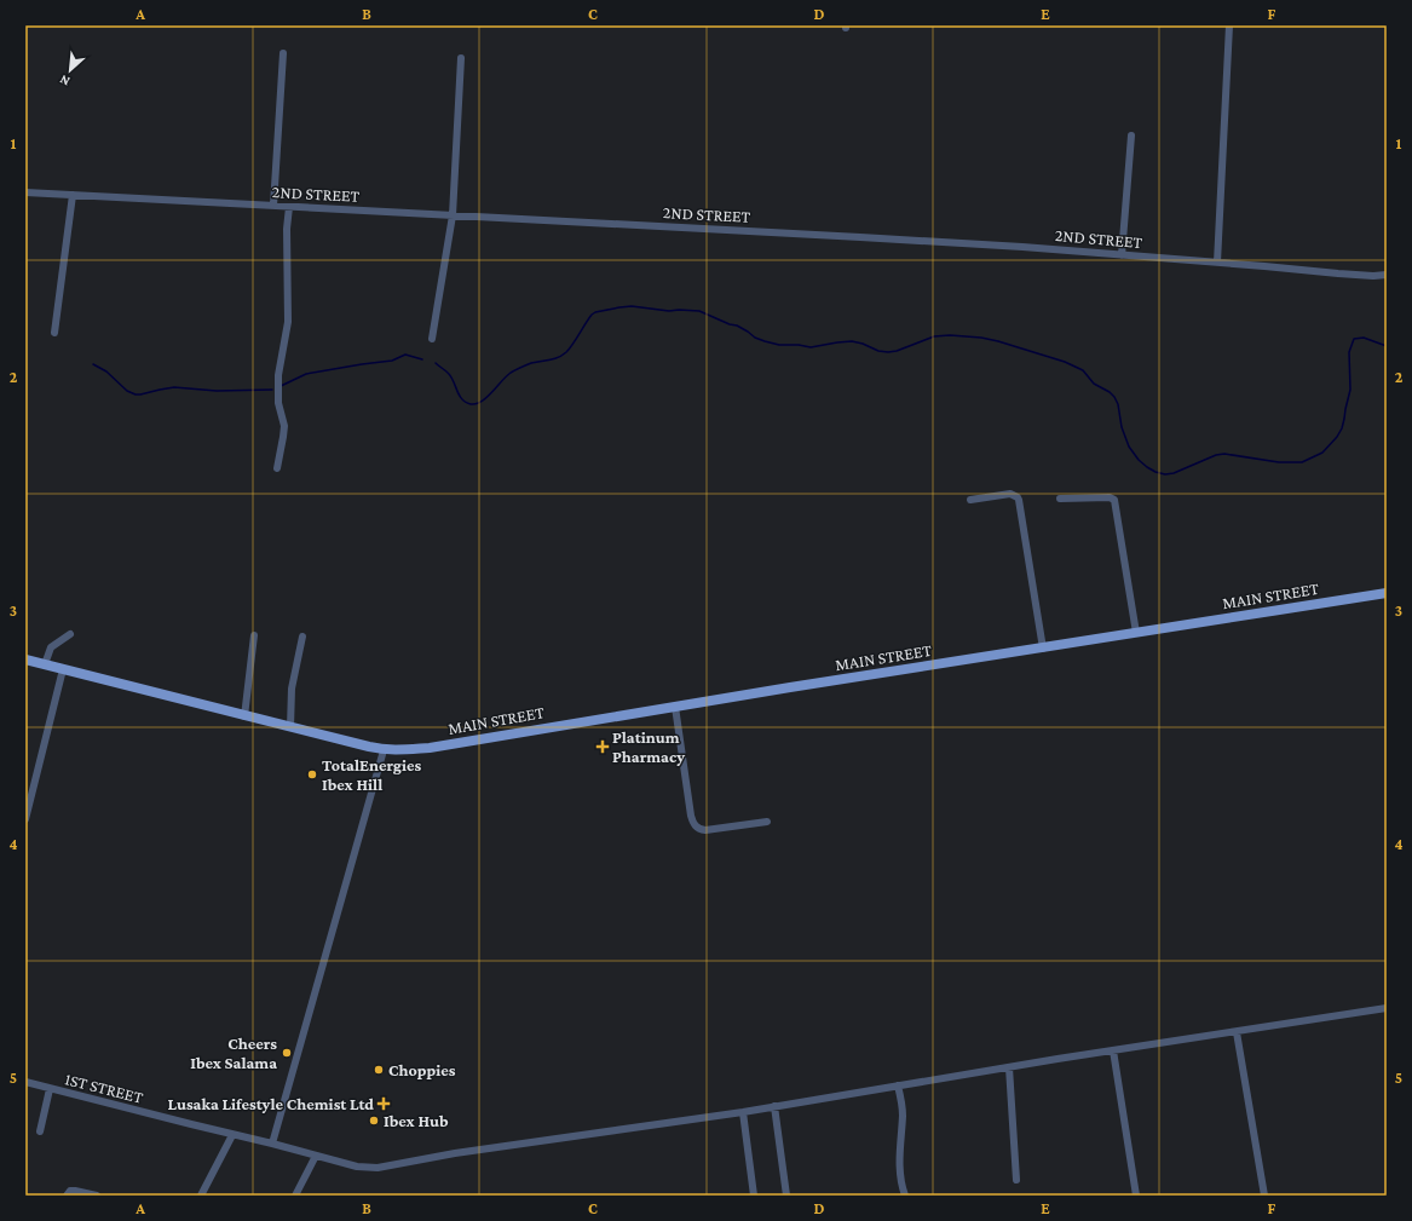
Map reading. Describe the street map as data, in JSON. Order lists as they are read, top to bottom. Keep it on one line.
{"streets":{"main road":["MAIN STREET"],"street":["2ND STREET","1ST STREET"]},"places":{"health":["Platinum Pharmacy","Lusaka Lifestyle Chemist Ltd"],"other":["TotalEnergies Ibex Hill","Cheers Ibex Salama","Choppies","Ibex Hub"]},"north":"bottom left","grid":{"columns":["A","B","C","D","E","F"],"rows":["1","2","3","4","5"]}}
